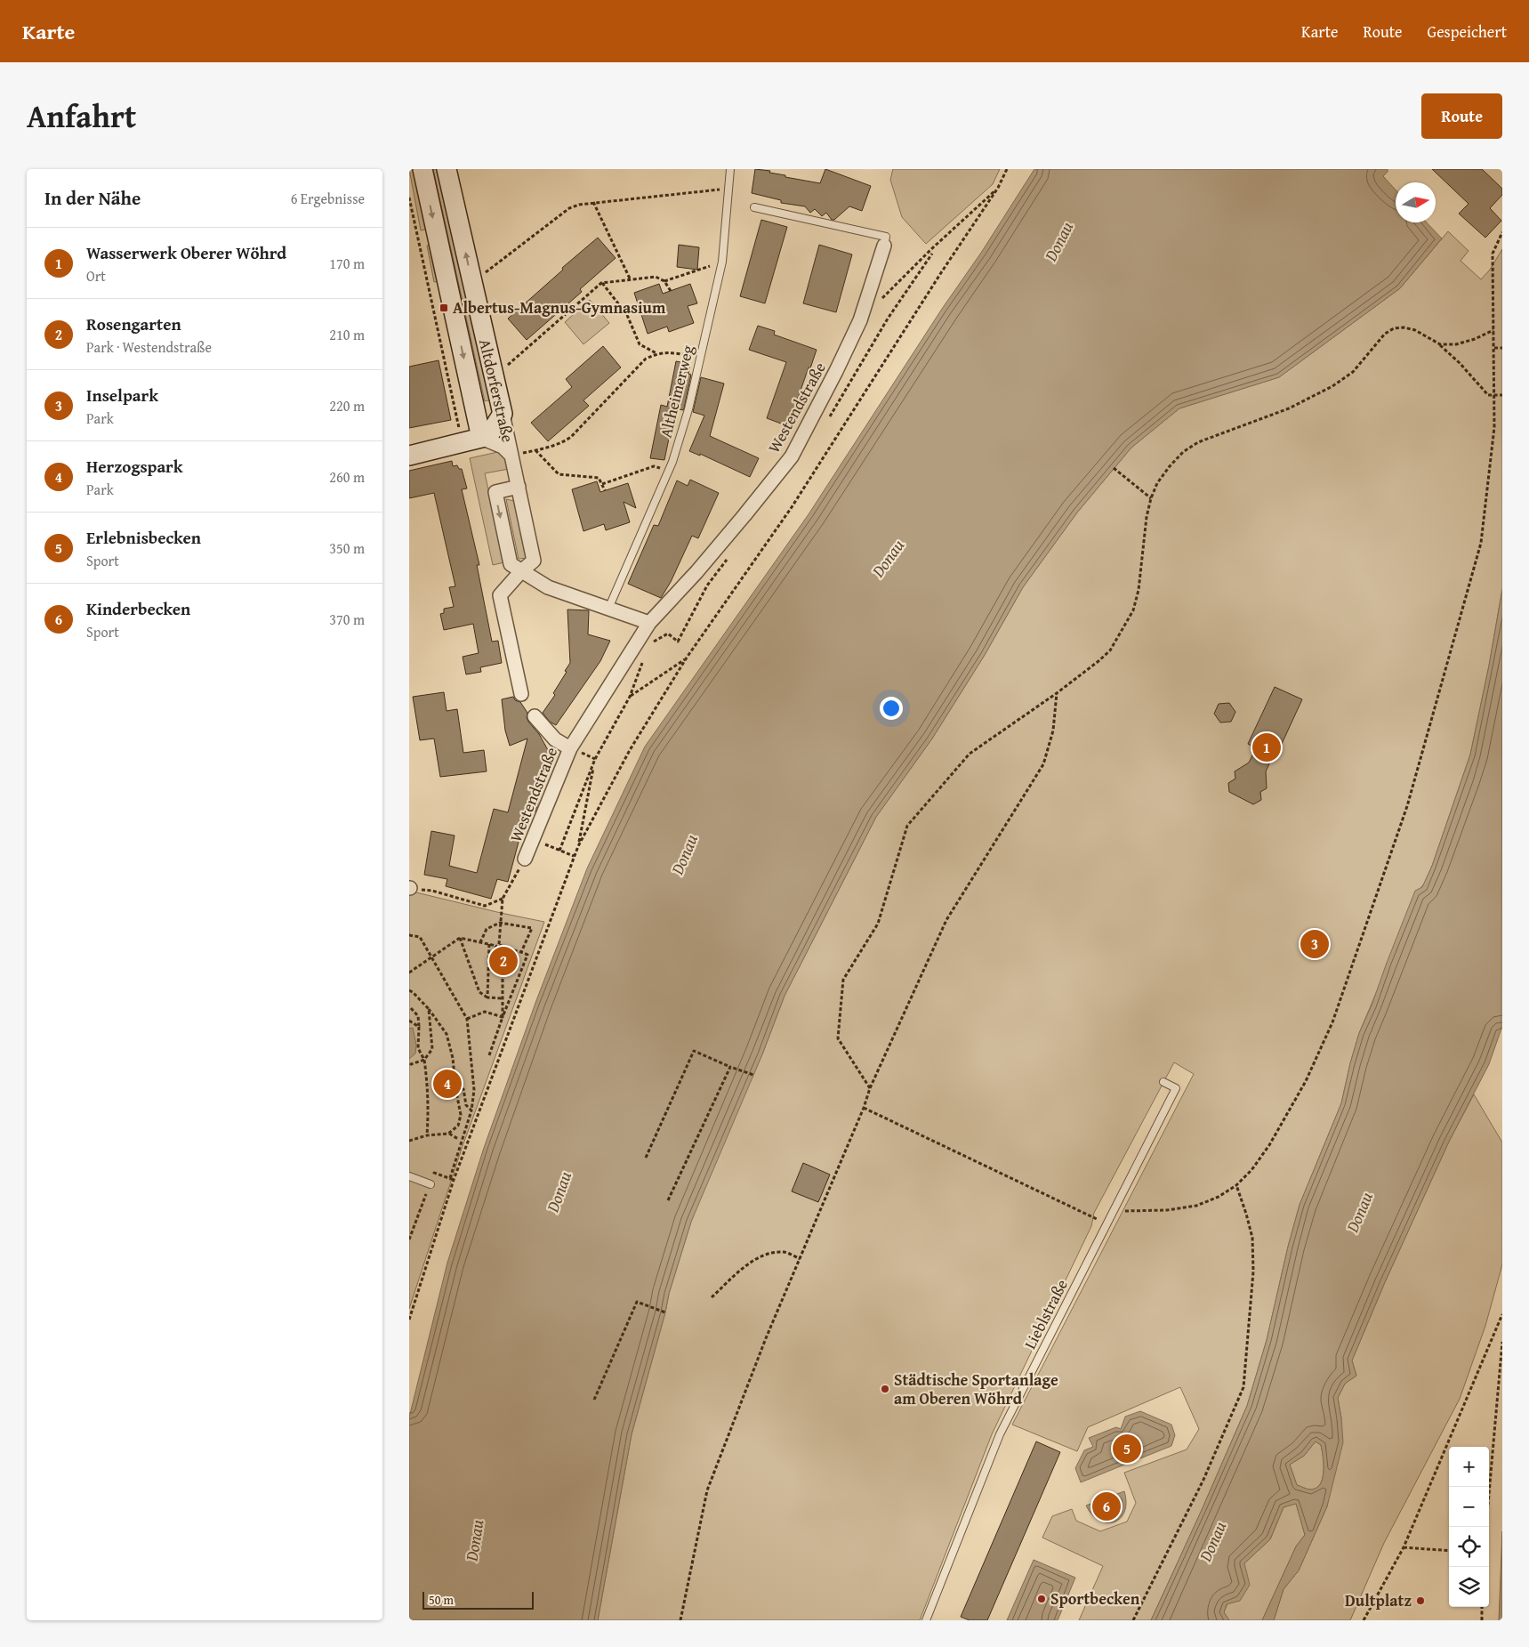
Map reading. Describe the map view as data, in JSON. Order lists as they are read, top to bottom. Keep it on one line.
{"streets":{"street":["Altdorferstraße","Westendstraße"],"lane":["Altheimerweg","Lieblstraße"]},"water":["Donau"],"places":{"transit":["Albertus-Magnus-Gymnasium"],"other":["Städtische Sportanlage am Oberen Wöhrd","Sportbecken","Dultplatz"]},"scale_bar":"50 m","north":"right","page":{"header":"Karte","nav":["Karte","Route","Gespeichert"],"title":"Anfahrt","buttons":"Route","heading":["In der Nähe","6 Ergebnisse"],"list":[{"mark":"1","name":"Wasserwerk Oberer Wöhrd","note":"Ort","value":"170 m"},{"mark":"2","name":"Rosengarten","note":"Park · Westendstraße","value":"210 m"},{"mark":"3","name":"Inselpark","note":"Park","value":"220 m"},{"mark":"4","name":"Herzogspark","note":"Park","value":"260 m"},{"mark":"5","name":"Erlebnisbecken","note":"Sport","value":"350 m"},{"mark":"6","name":"Kinderbecken","note":"Sport","value":"370 m"}],"pins":["1","3","2","4","5","6"],"map_buttons":["+","−"],"scale":"50 m"}}
